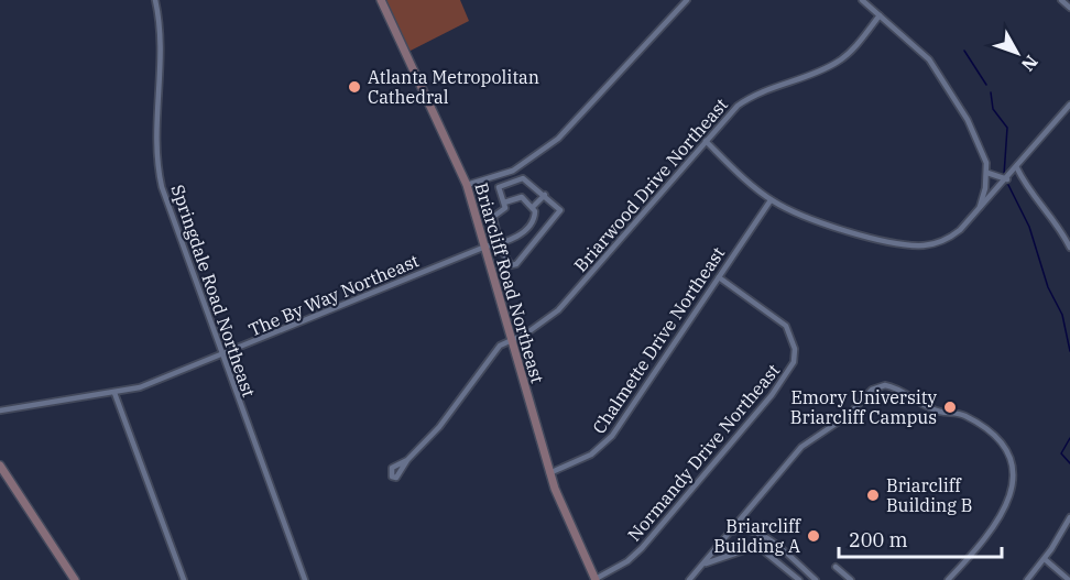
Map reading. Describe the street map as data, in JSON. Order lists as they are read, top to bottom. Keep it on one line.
{"streets":{"main road":["Briarcliff Road Northeast"],"street":["Briarwood Drive Northeast","Springdale Road Northeast","The By Way Northeast","Chalmette Drive Northeast","Normandy Drive Northeast"]},"crossings":[["Briarwood Drive Northeast","Briarcliff Road Northeast"],["Briarcliff Road Northeast","The By Way Northeast"],["Briarcliff Road Northeast","Chalmette Drive Northeast"],["Briarcliff Road Northeast","Normandy Drive Northeast"],["Springdale Road Northeast","The By Way Northeast"],["Chalmette Drive Northeast","Normandy Drive Northeast"]],"places":["Atlanta Metropolitan Cathedral","Emory University Briarcliff Campus","Briarcliff Building B","Briarcliff Building A"],"scale_bar":"200 m","north":"bottom right"}
